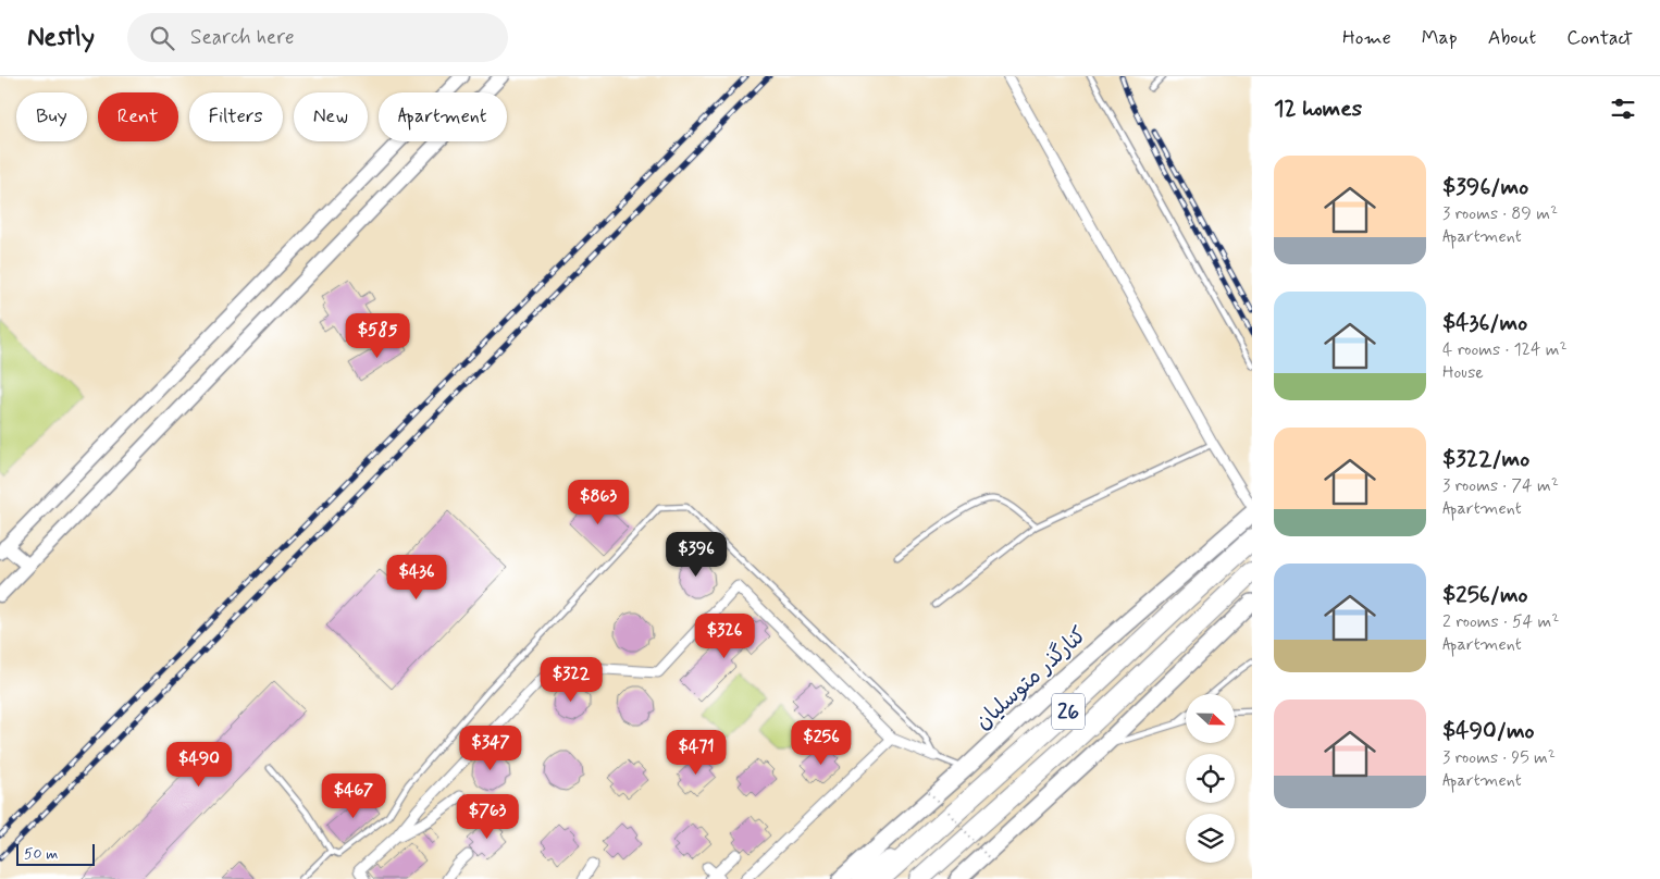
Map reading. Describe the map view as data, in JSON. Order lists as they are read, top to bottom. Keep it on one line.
{"streets":{"highway":["26"],"main road":["کنارگذر متوسلیان"]},"scale_bar":"50 m","north":"right","page":{"header":"Nestly","search":"Search here","nav":["Home","Map","About","Contact"],"heading":"12 homes","chip":["Buy","Rent","Filters","New","Apartment"],"list":[{"name":"$396/mo","note":"3 rooms · 89 m² · Apartment"},{"name":"$436/mo","note":"4 rooms · 124 m² · House"},{"name":"$322/mo","note":"3 rooms · 74 m² · Apartment"},{"name":"$256/mo","note":"2 rooms · 54 m² · Apartment"},{"name":"$490/mo","note":"3 rooms · 95 m² · Apartment"}],"price":["$585","$863","$396","$436","$326","$322","$256","$347","$471","$490","$467","$763"],"scale":"50 m"}}
